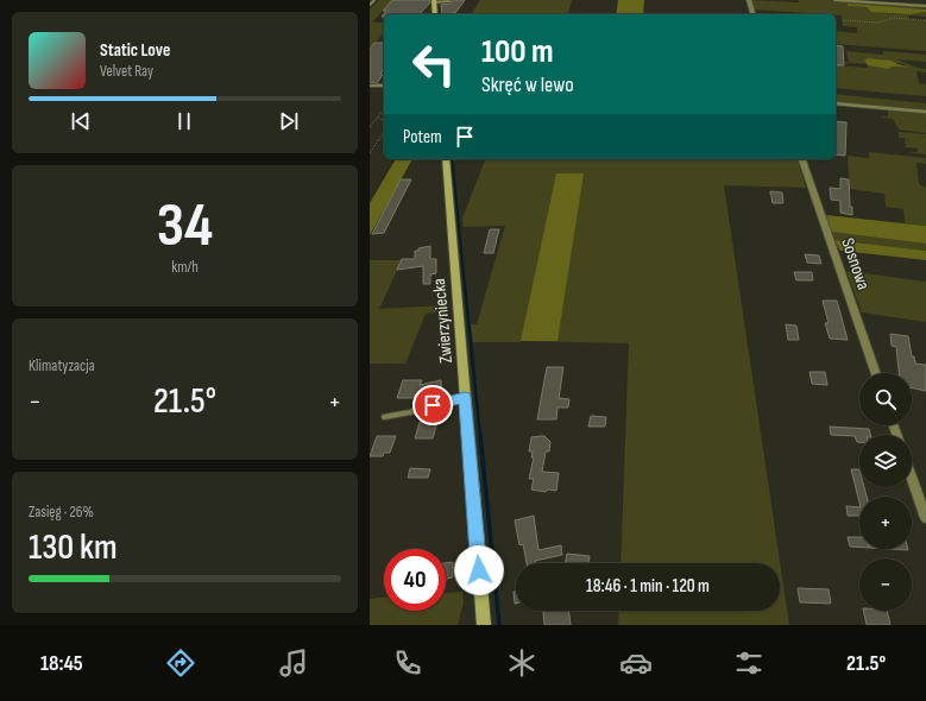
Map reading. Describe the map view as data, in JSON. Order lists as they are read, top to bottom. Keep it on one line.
{"streets":{"street":["Sosnowa","Zwierzyniecka"]},"page":{"turn":["100 m","Skręć w lewo"],"song":["Static Love","Velvet Ray"],"then":"Potem","tile":[["34","km/h"],"Klimatyzacja",["Zasięg · 26%","130 km"]],"map_buttons":["+","−"],"heat":["−","21.5°","+"],"limit":"40","trip":"18:46 · 1 min · 120 m","tabs":["18:45","21.5°"]}}
